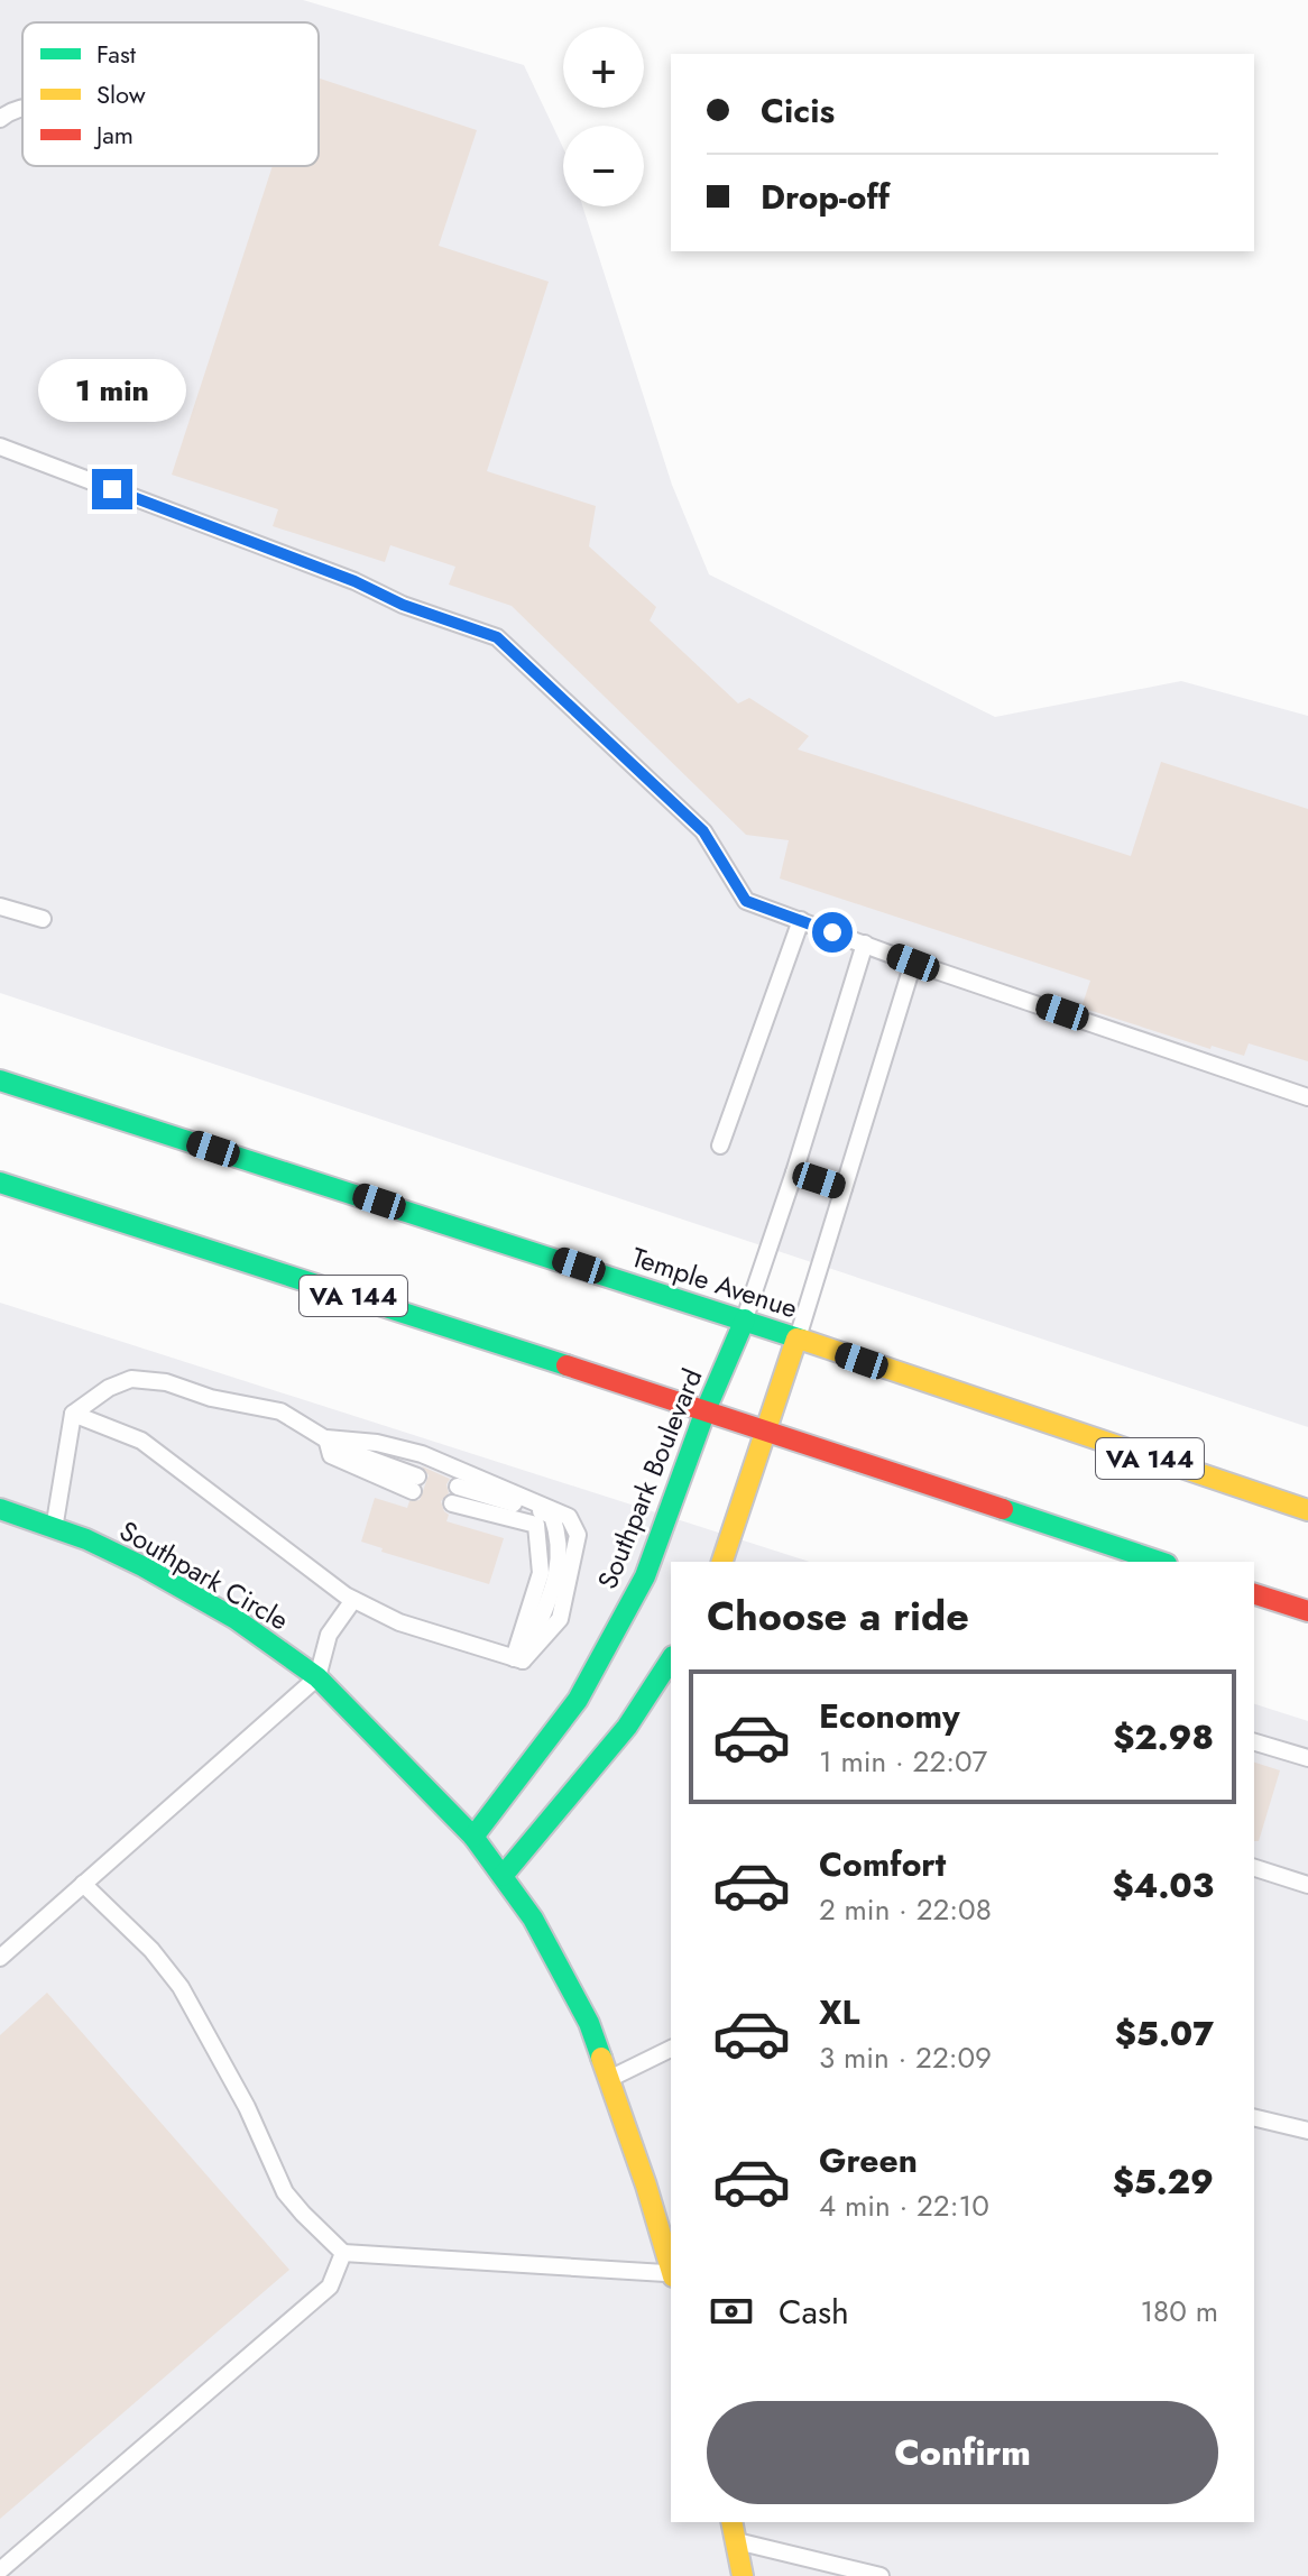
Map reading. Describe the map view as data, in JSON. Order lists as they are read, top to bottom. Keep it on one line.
{"streets":{"main road":["Temple Avenue","VA 144","Southpark Boulevard","Southpark Circle"]},"crossings":[["Temple Avenue","Southpark Boulevard"],["VA 144","Southpark Boulevard"],["Southpark Boulevard","Southpark Circle"]],"legend":["Fast","Slow","Jam"],"page":{"map_buttons":["+","−"],"banner":["Cicis","Drop-off"],"bubble":"1 min","heading":"Choose a ride","list":[{"name":"Economy","note":"1 min · 22:07","value":"$2.98"},{"name":"Comfort","note":"2 min · 22:08","value":"$4.03"},{"name":"XL","note":"3 min · 22:09","value":"$5.07"},{"name":"Green","note":"4 min · 22:10","value":"$5.29"}],"pay":["Cash","180 m"],"buttons":"Confirm"}}
